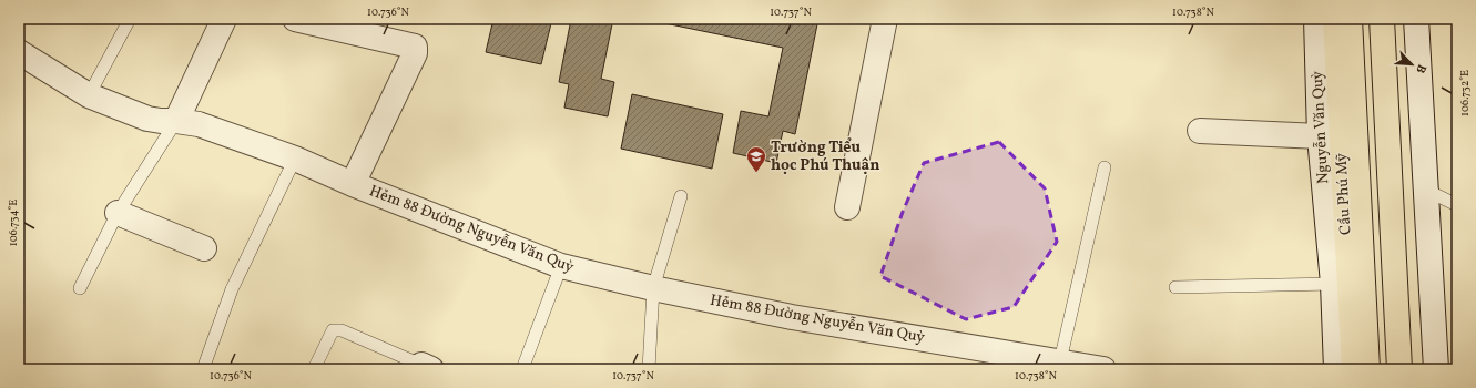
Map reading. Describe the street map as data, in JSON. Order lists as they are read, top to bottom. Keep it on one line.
{"streets":{"main road":["Cầu Phú Mỹ"],"street":["Nguyễn Văn Quỳ","Hẻm 88 Đường Nguyễn Văn Quỳ"]},"places":{"school or university":["Trường Tiểu học Phú Thuận"]},"north":"bottom right","coordinates":["10.736°N","10.737°N","10.738°N","106.732°E","106.734°E"]}
